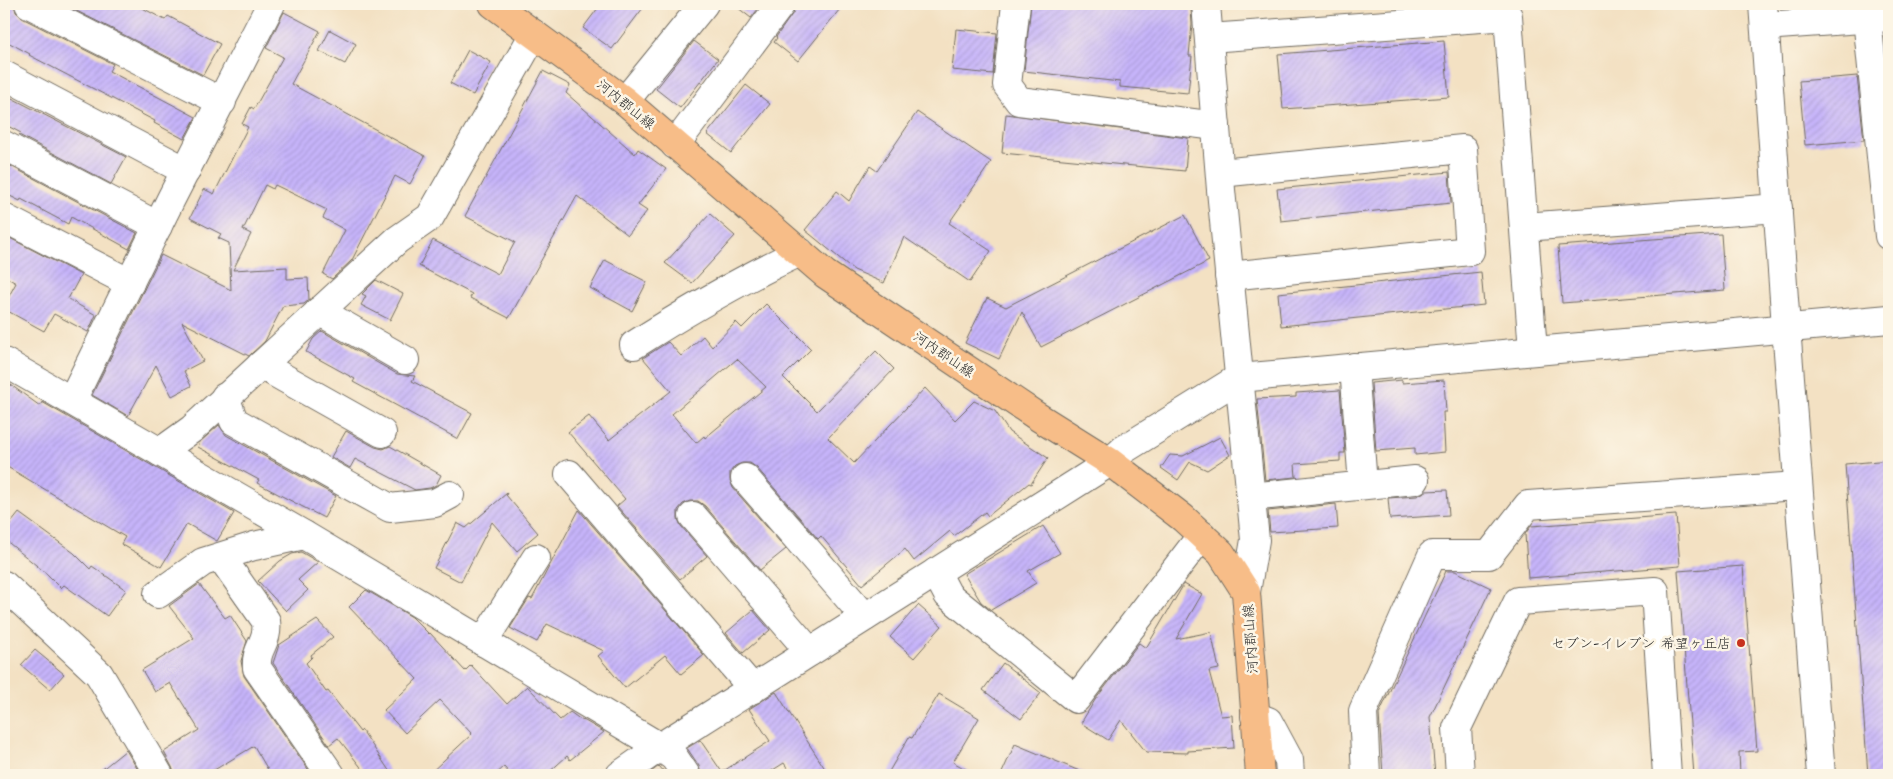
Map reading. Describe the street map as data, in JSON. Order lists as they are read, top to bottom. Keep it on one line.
{"streets":{"main road":["河内郡山線"]},"places":["セブン-イレブン 希望ヶ丘店"]}
